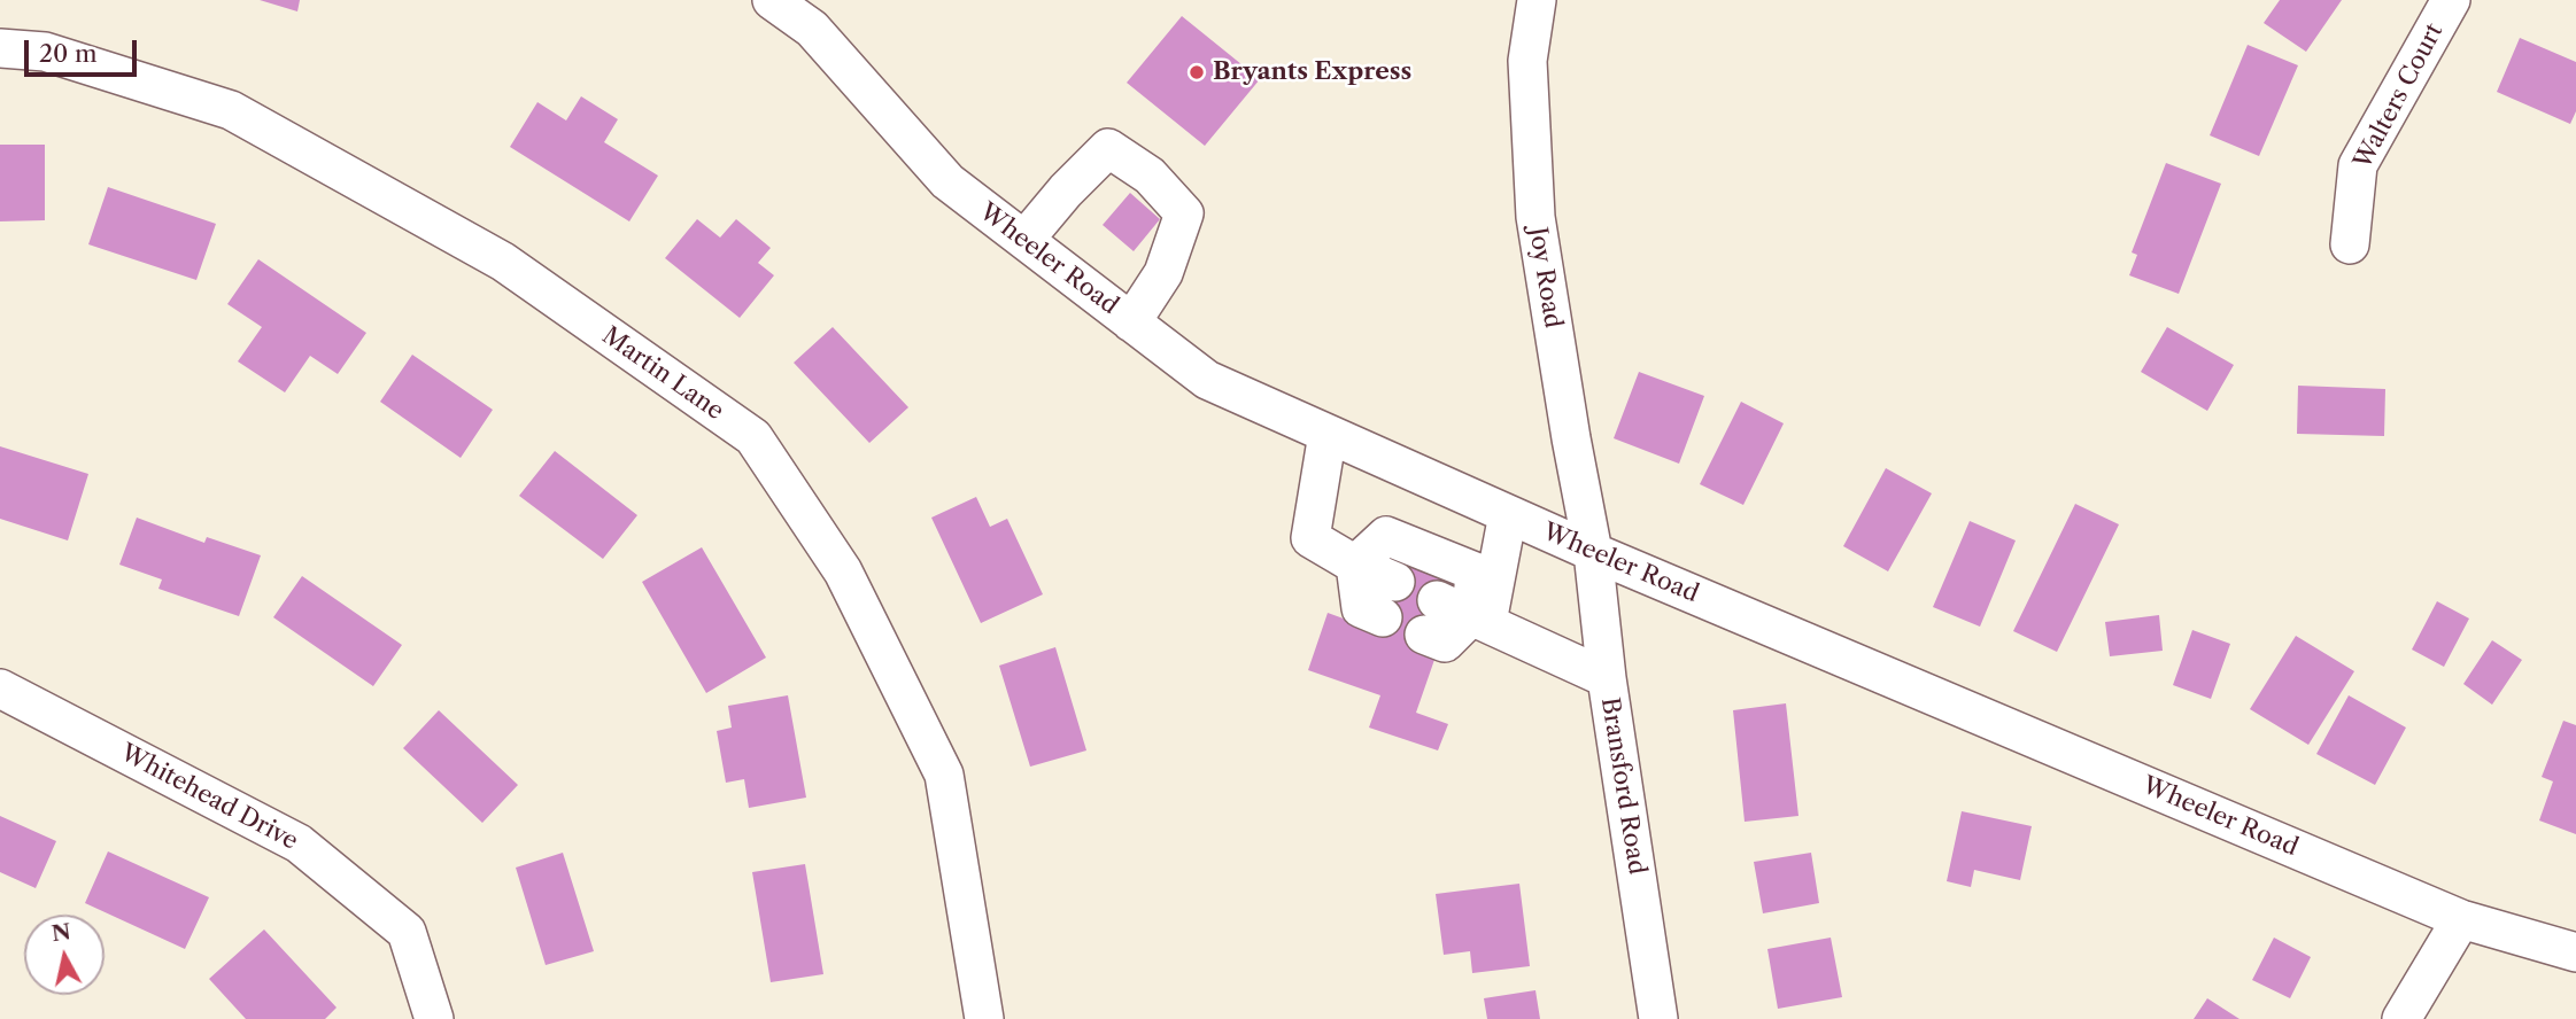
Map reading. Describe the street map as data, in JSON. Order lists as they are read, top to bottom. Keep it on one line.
{"streets":{"street":["Walters Court","Wheeler Road","Joy Road","Martin Lane","Bransford Road","Whitehead Drive"]},"crossings":[["Wheeler Road","Joy Road"],["Wheeler Road","Bransford Road"],["Joy Road","Bransford Road"]],"places":["Bryants Express"],"scale_bar":"20 m","north":"top"}
